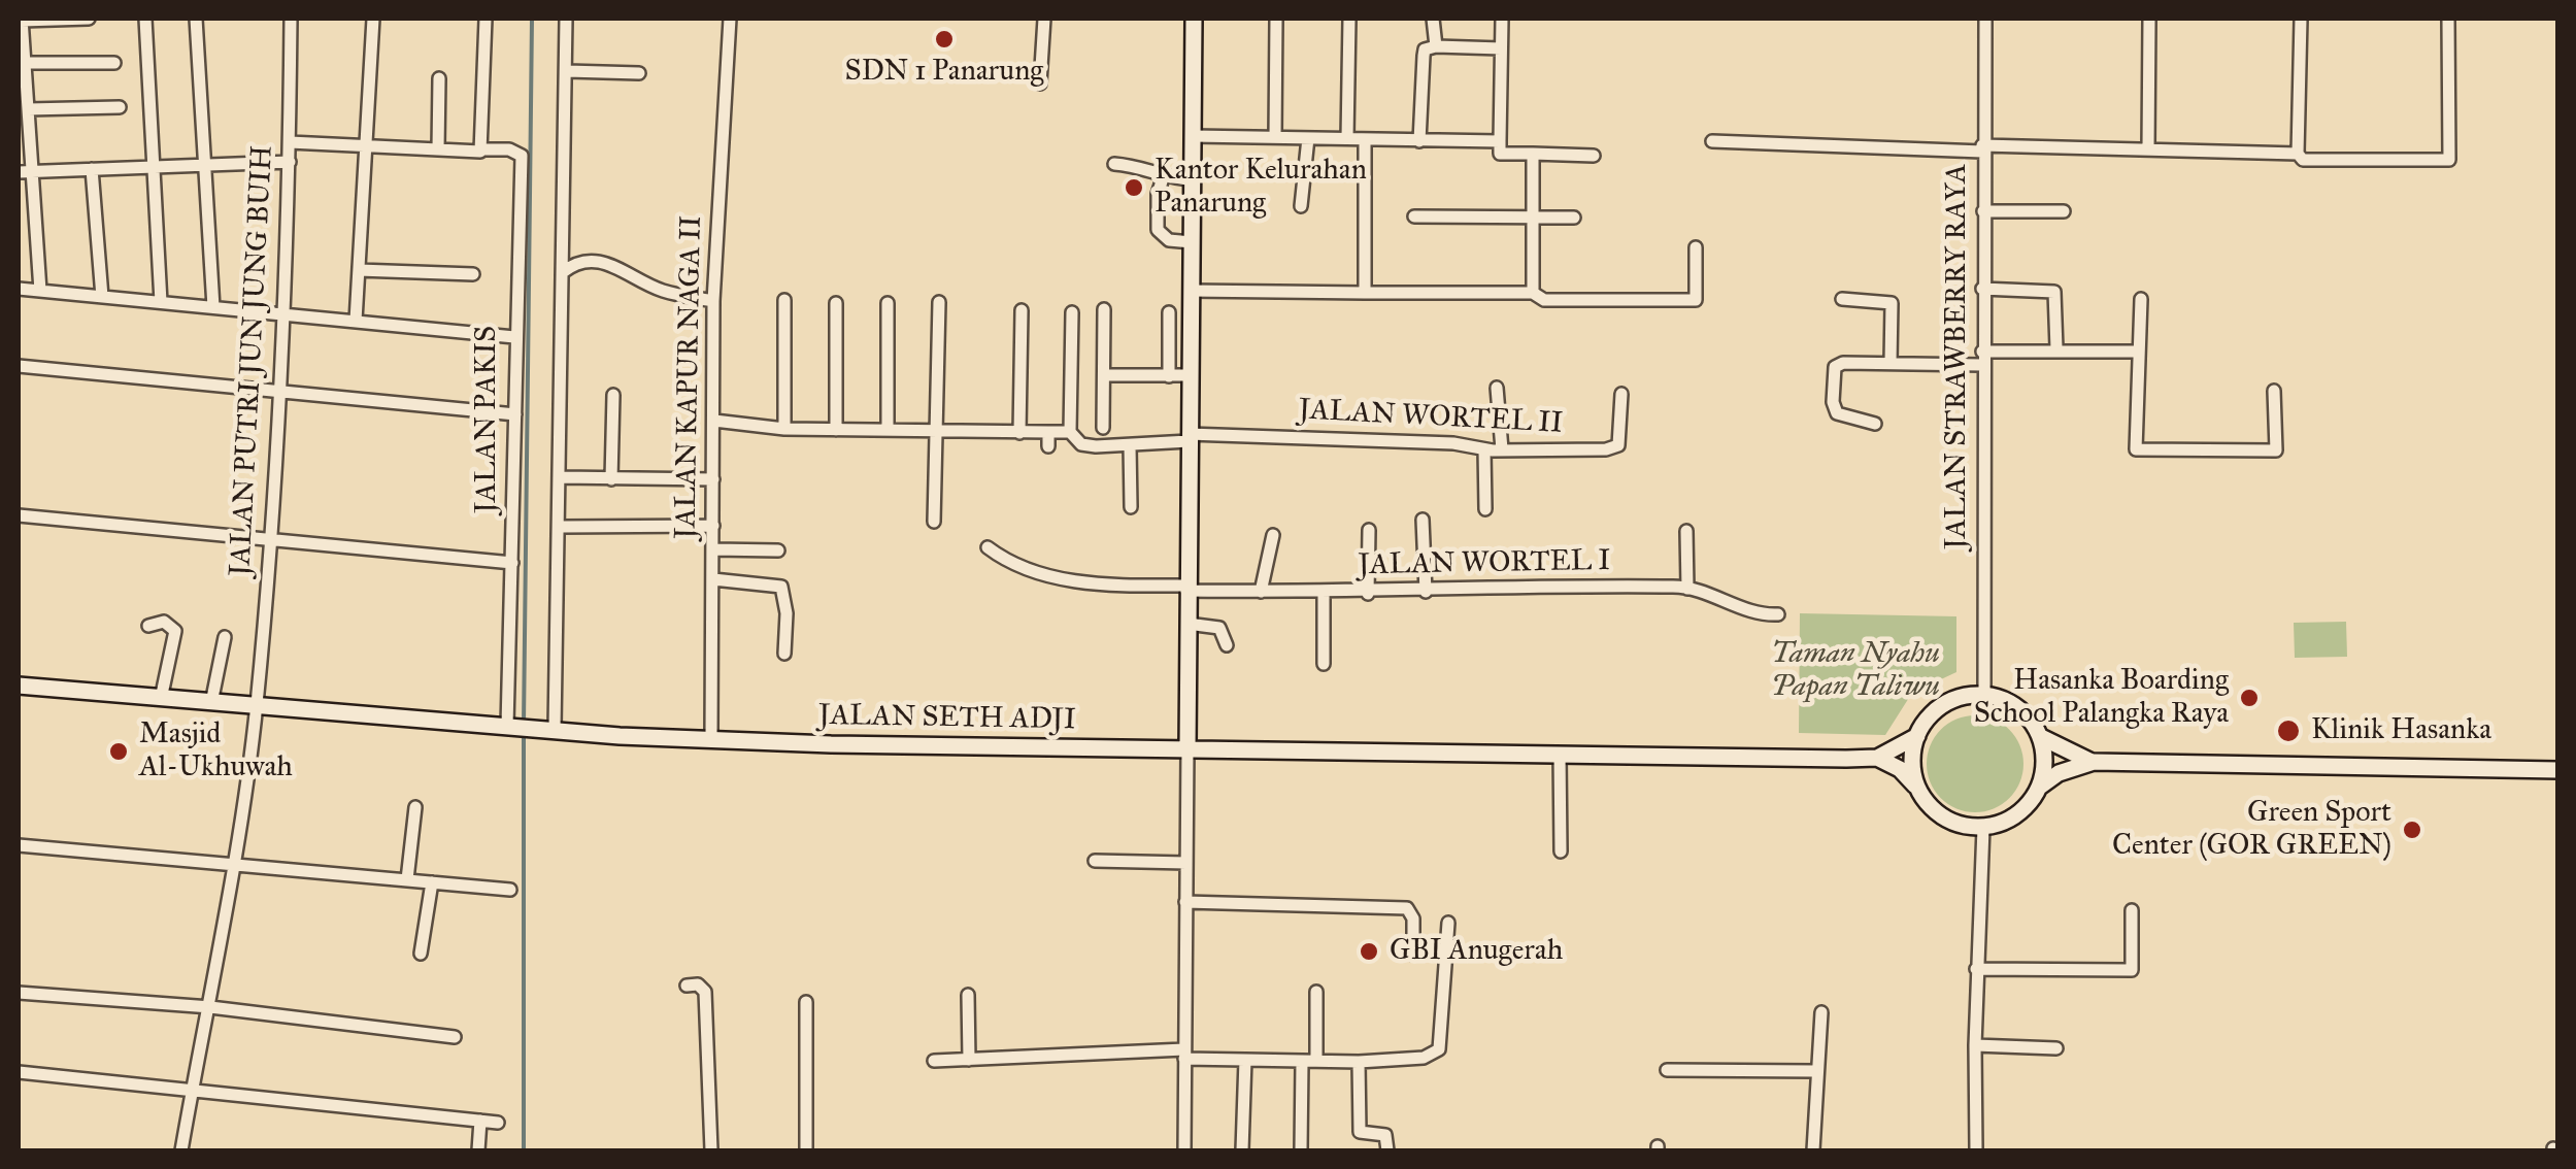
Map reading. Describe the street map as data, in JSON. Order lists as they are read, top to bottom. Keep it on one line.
{"streets":{"street":["JALAN STRAWBERRY RAYA","JALAN PUTRI JUN JUNG BUIH","JALAN KAPUR NAGA II","JALAN WORTEL II","JALAN PAKIS","JALAN WORTEL I","JALAN SETH ADJI"]},"crossings":[["JALAN PUTRI JUN JUNG BUIH","JALAN SETH ADJI"],["JALAN KAPUR NAGA II","JALAN WORTEL II"],["JALAN KAPUR NAGA II","JALAN SETH ADJI"],["JALAN PAKIS","JALAN SETH ADJI"]],"parks":["Taman Nyahu Papan Taliwu"],"places":["SDN 1 Panarung","Kantor Kelurahan Panarung","Hasanka Boarding School Palangka Raya","Klinik Hasanka","Masjid Al-Ukhuwah","Green Sport Center (GOR GREEN)","GBI Anugerah"]}
